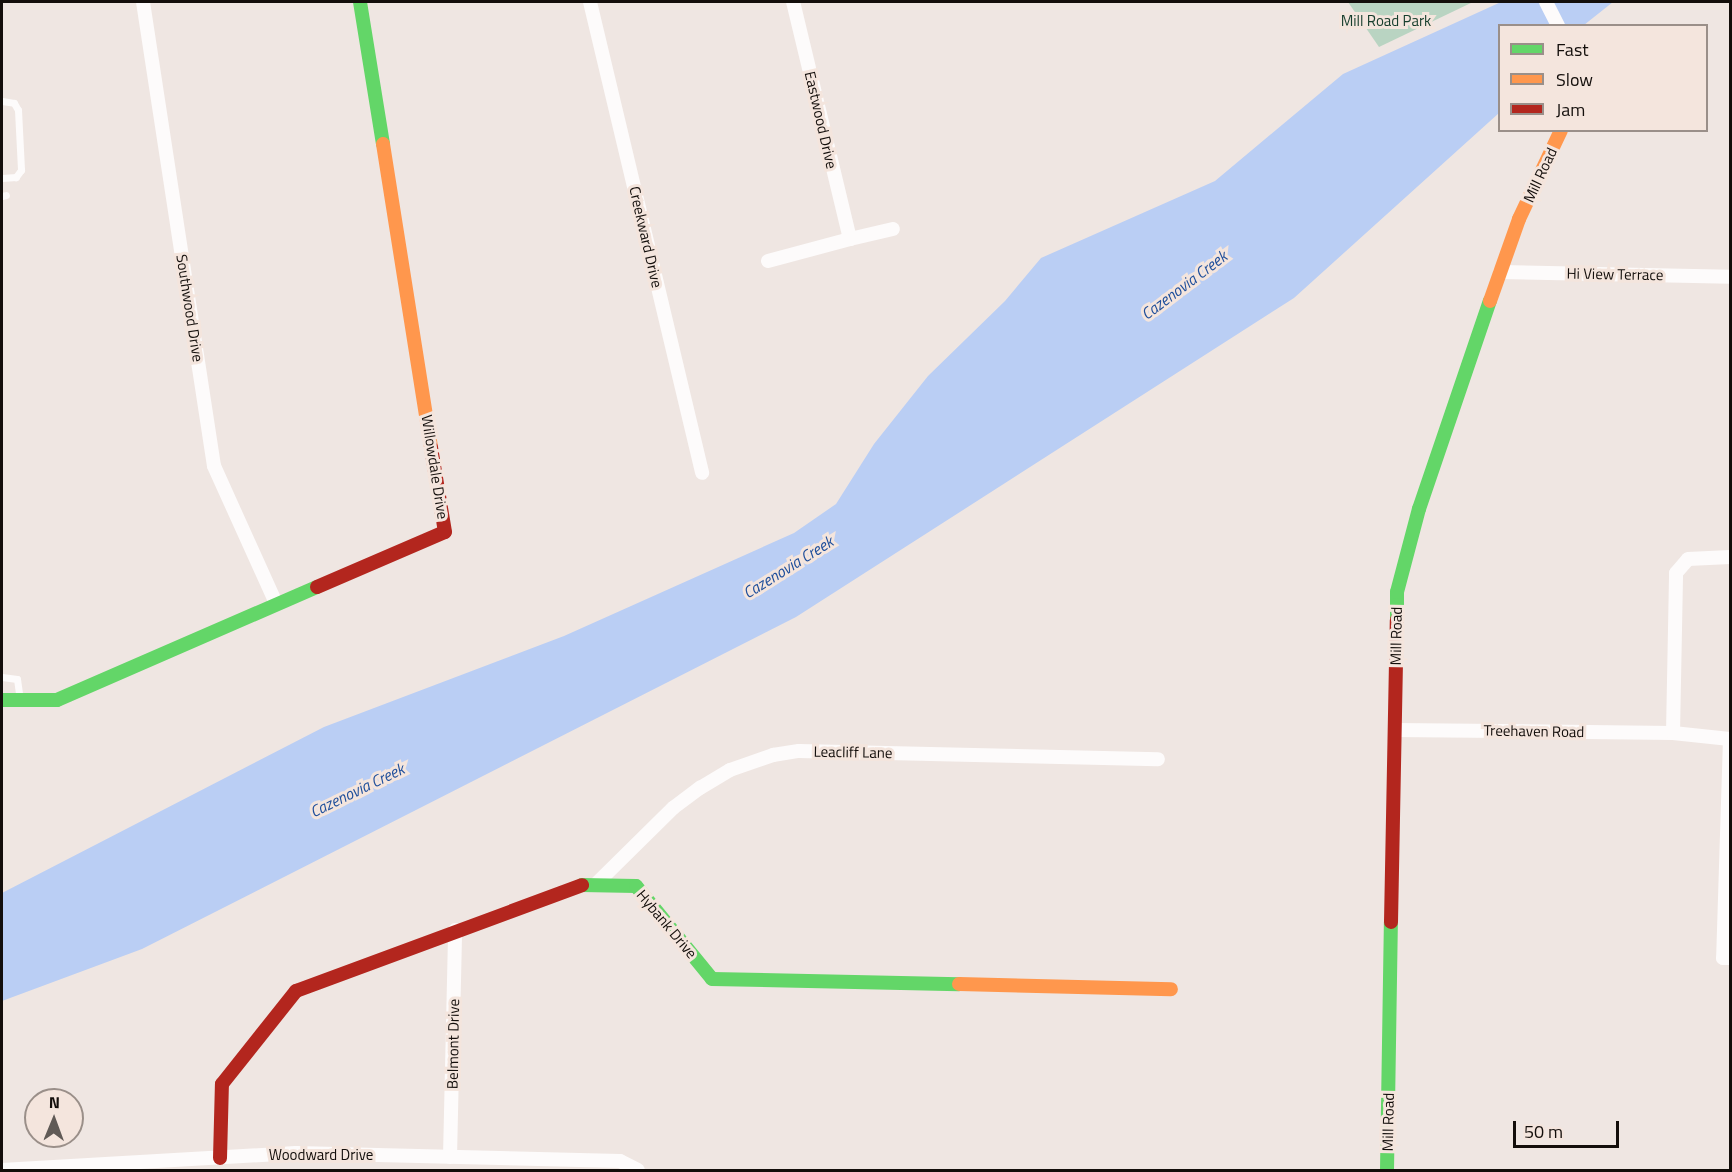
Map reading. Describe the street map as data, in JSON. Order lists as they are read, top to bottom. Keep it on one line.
{"streets":{"street":["Eastwood Drive","Mill Road","Creekward Drive","Hi View Terrace","Southwood Drive","Willowdale Drive","Treehaven Road","Leacliff Lane","Hybank Drive","Belmont Drive","Woodward Drive"]},"crossings":[["Mill Road","Hi View Terrace"],["Mill Road","Treehaven Road"],["Southwood Drive","Willowdale Drive"],["Leacliff Lane","Hybank Drive"],["Hybank Drive","Belmont Drive"],["Hybank Drive","Woodward Drive"],["Belmont Drive","Woodward Drive"]],"water":["Cazenovia Creek"],"parks":["Mill Road Park"],"legend":["Fast","Slow","Jam"],"scale_bar":"50 m","north":"top"}
